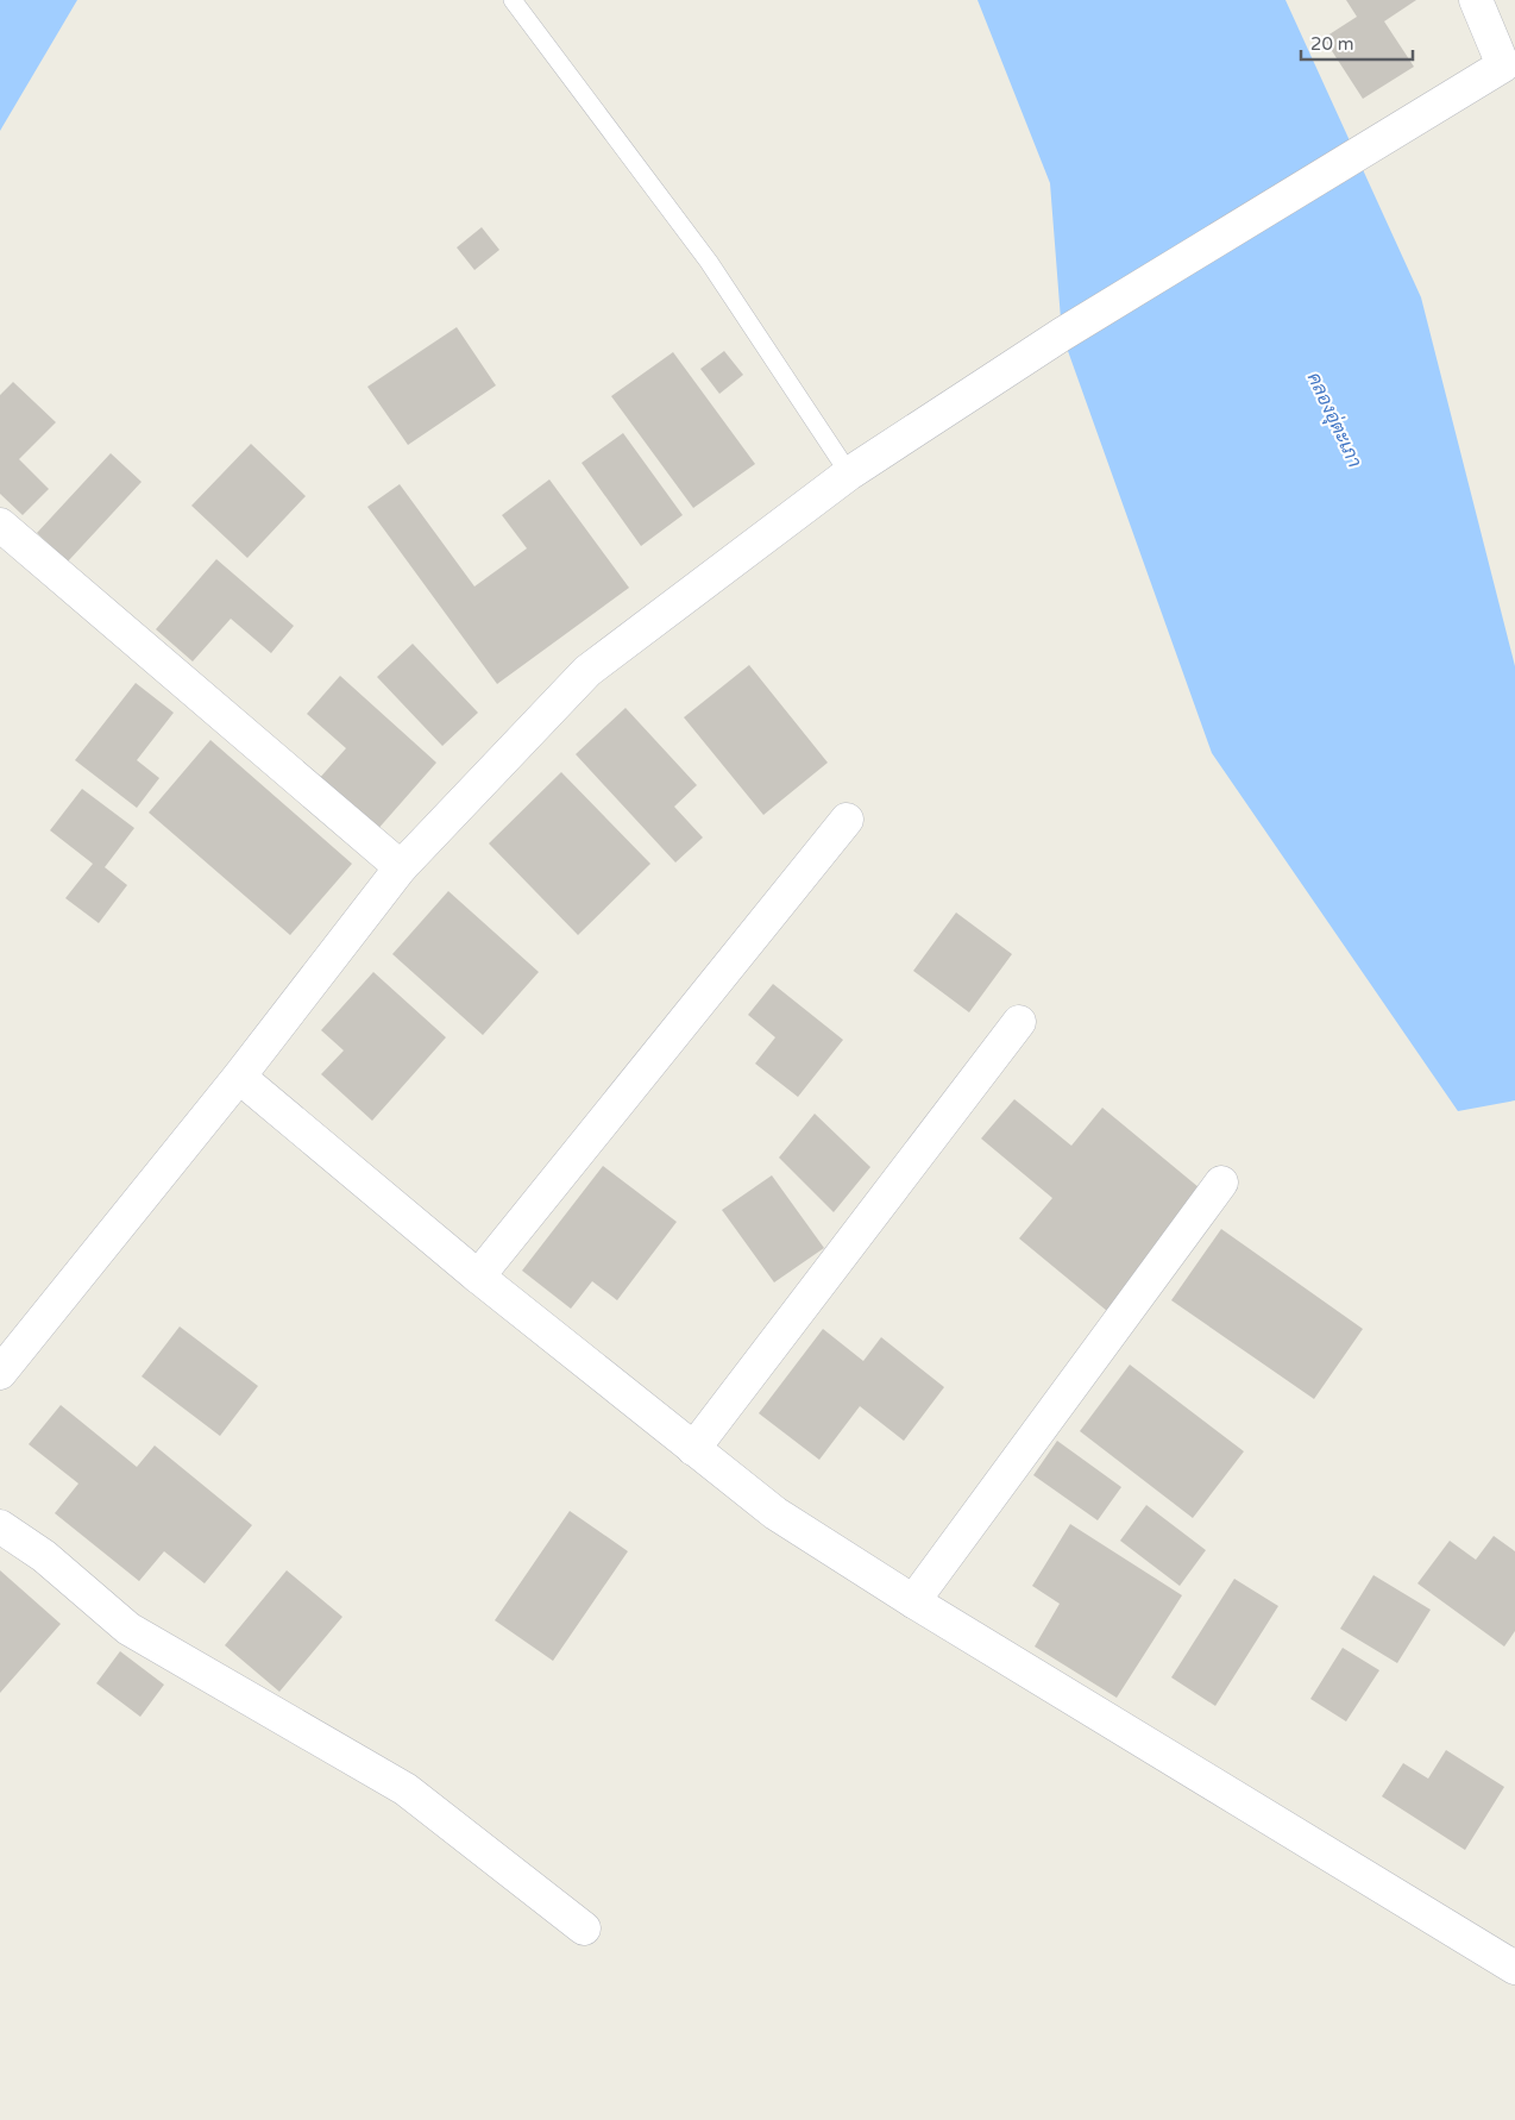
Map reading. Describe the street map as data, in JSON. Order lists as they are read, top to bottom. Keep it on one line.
{"water":["คลองอุ่ตะเภา"],"scale_bar":"20 m"}
